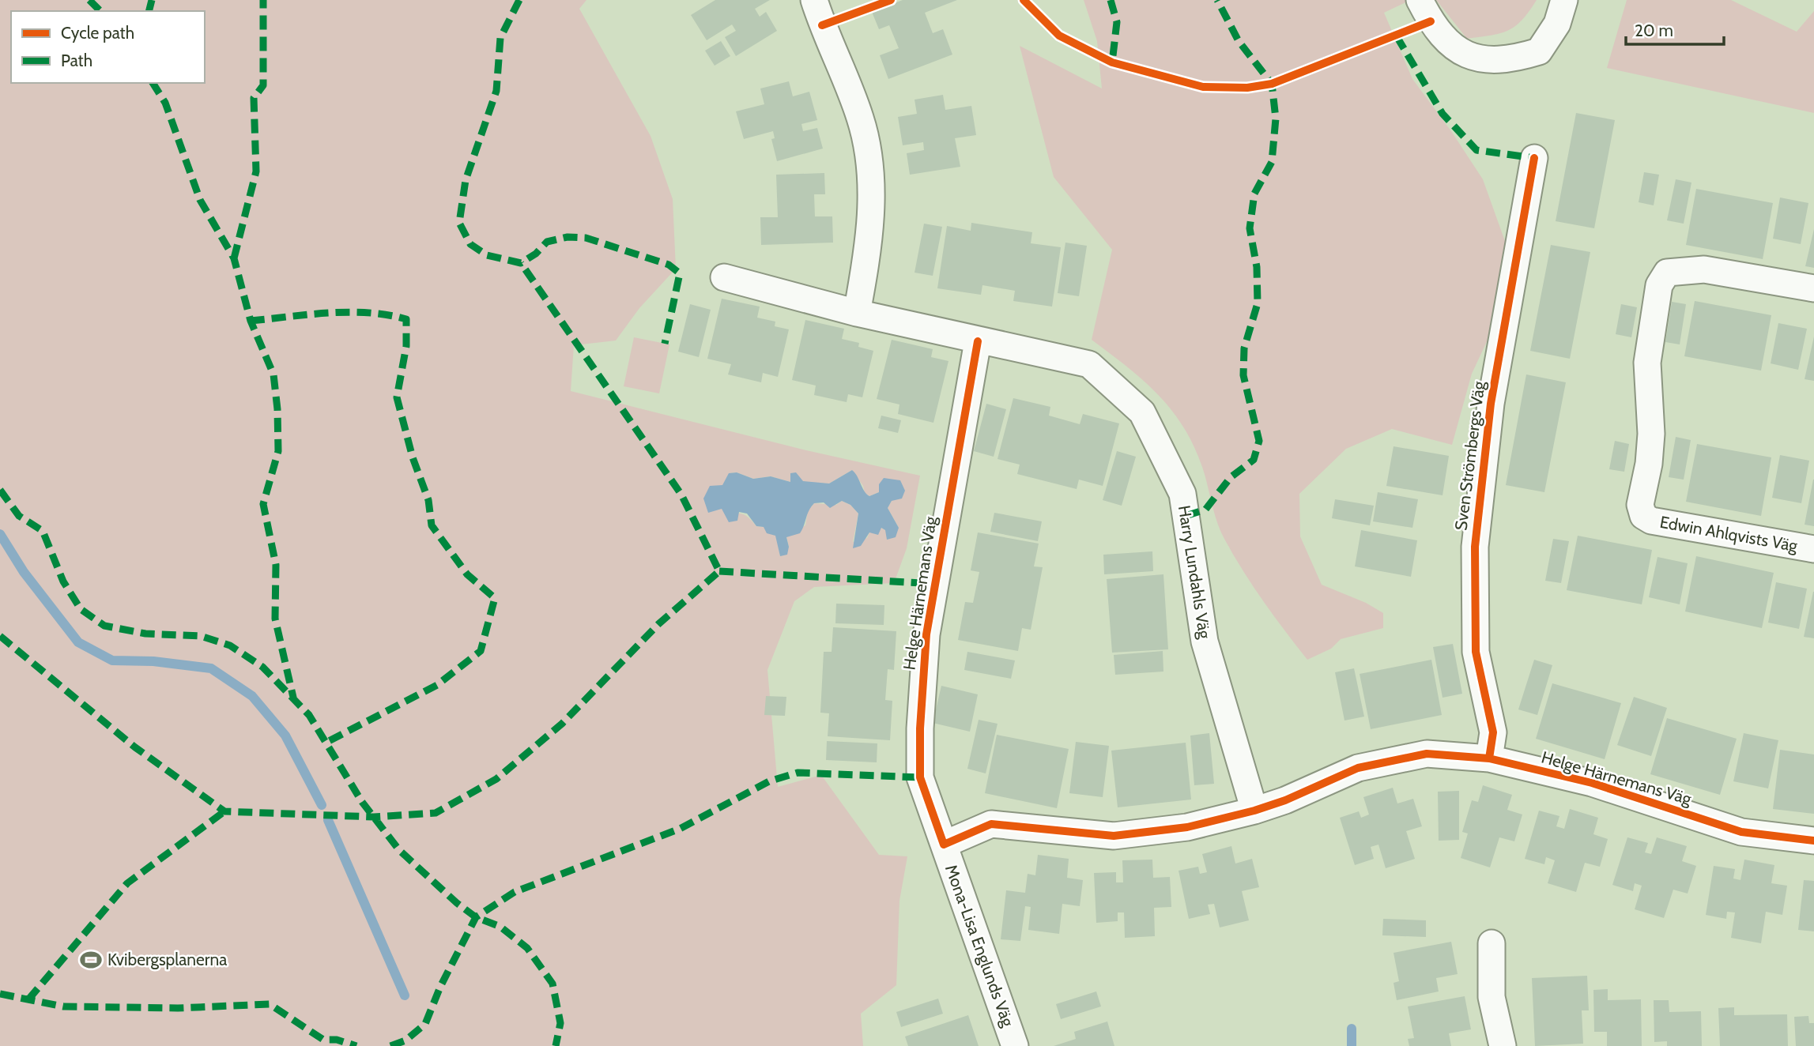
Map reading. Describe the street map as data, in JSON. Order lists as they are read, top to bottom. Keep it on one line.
{"streets":{"street":["Sven Strömbergs Väg","Edwin Ahlqvists Väg","Harry Lundahls Väg","Helge Härnemans Väg","Mona-Lisa Englunds Väg"]},"crossings":[["Sven Strömbergs Väg","Helge Härnemans Väg"],["Harry Lundahls Väg","Helge Härnemans Väg"],["Helge Härnemans Väg","Mona-Lisa Englunds Väg"]],"places":{"sports":["Kvibergsplanerna"]},"legend":["Cycle path","Path"],"scale_bar":"20 m"}
